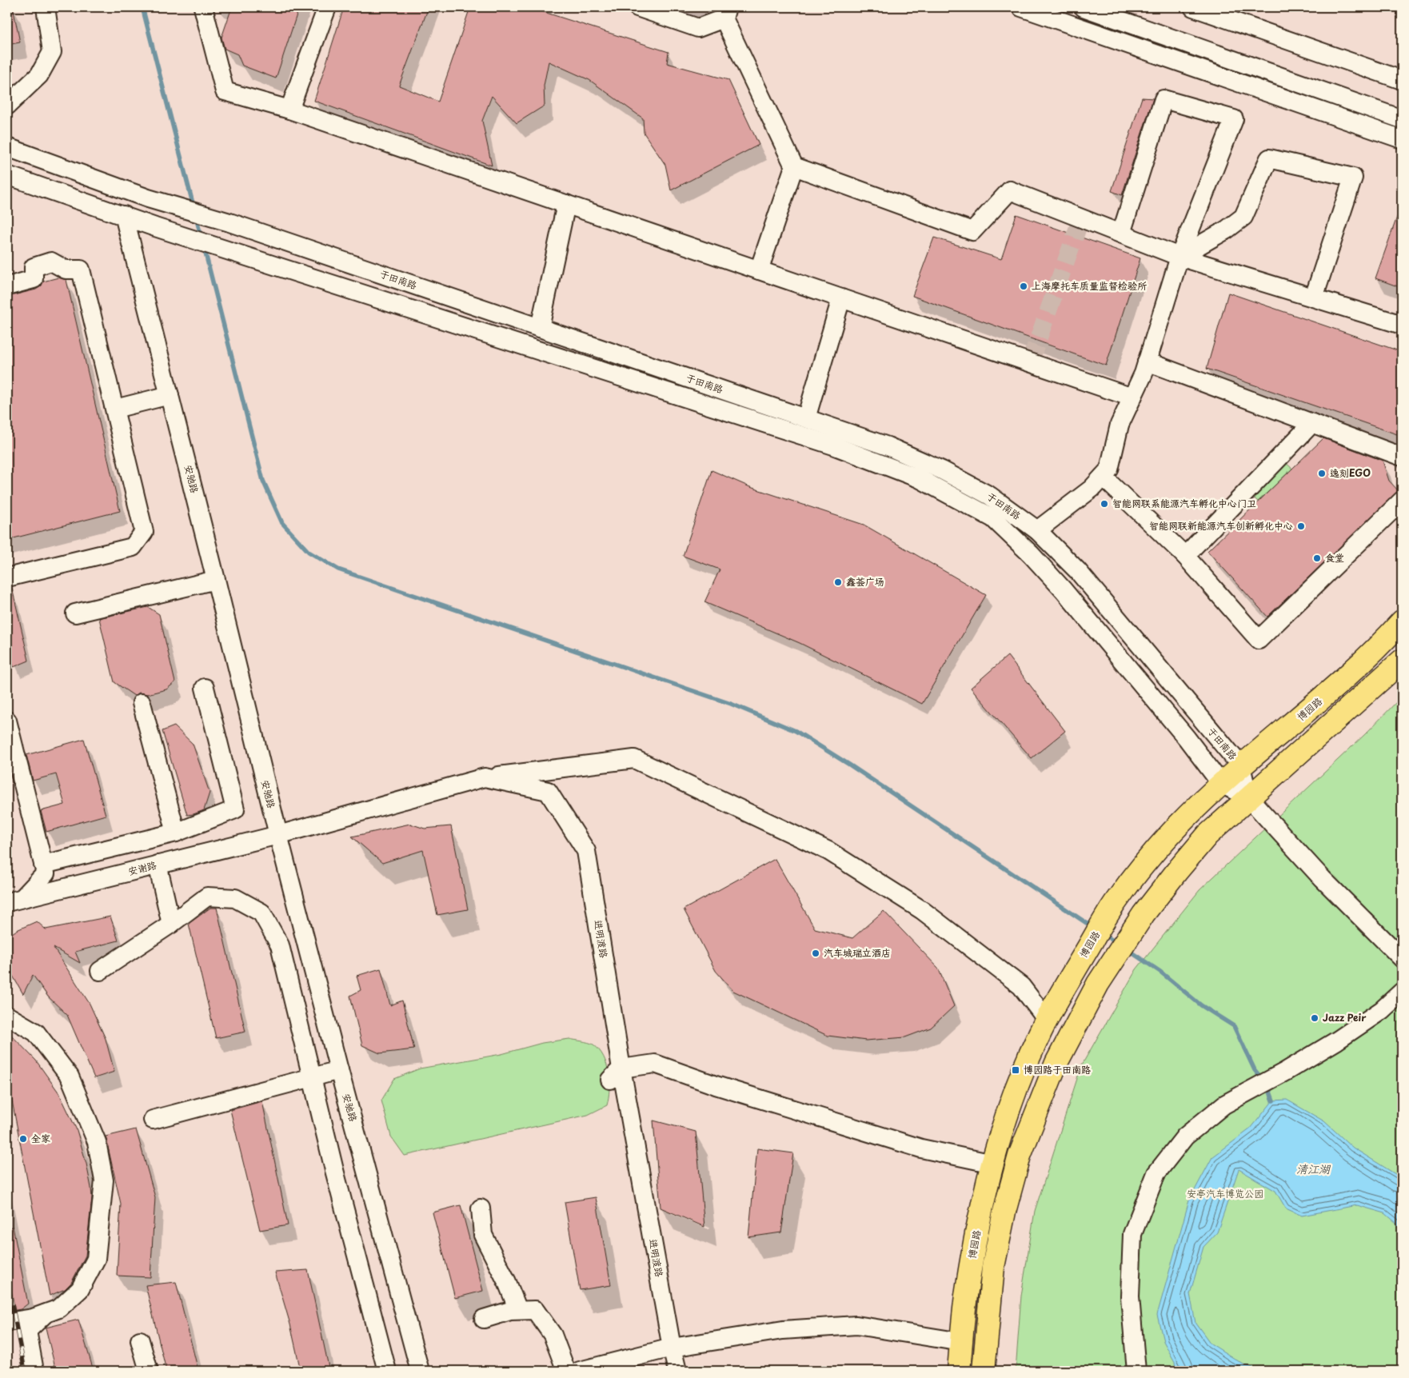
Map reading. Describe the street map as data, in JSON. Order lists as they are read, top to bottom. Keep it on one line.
{"streets":{"main road":["博园路"],"street":["于田南路","安驰路","安谢路","进明渡路"]},"crossings":[["于田南路","安驰路"],["于田南路","博园路"],["安驰路","安谢路"],["安驰路","进明渡路"],["安谢路","进明渡路"]],"water":["清江湖"],"parks":["安亭汽车博览公园"],"places":{"other":["上海摩托车质量监督检验所","逸刻EGO","智能网联系能源汽车孵化中心门卫","智能网联新能源汽车创新孵化中心","食堂","鑫荟广场","汽车城瑞立酒店","Jazz Peir","全家"],"transit":["博园路于田南路"]}}
